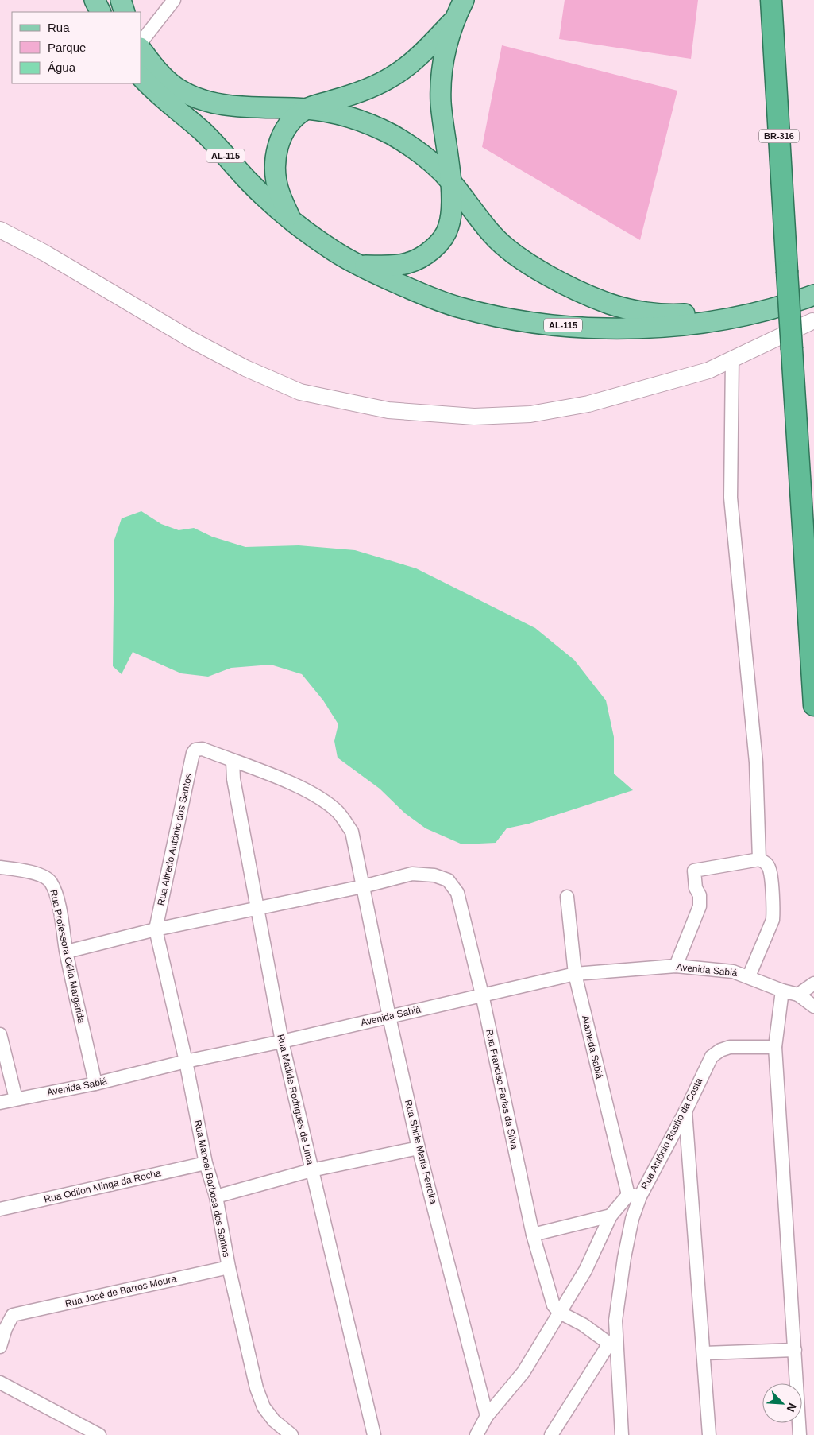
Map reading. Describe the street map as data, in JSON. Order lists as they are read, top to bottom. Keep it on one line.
{"streets":{"highway":["BR-316"],"main road":["AL-115"],"street":["Rua Alfredo Antônio dos Santos","Rua Professora Célia Margarida","Avenida Sabiá","Alameda Sabiá","Rua Franciso Farias da Silva","Rua Matilde Rodrigues de Lima","Rua Antônio Basilio da Costa","Rua Shirle Maria Ferreira","Rua Odilon Minga da Rocha","Rua Manoel Barbosa dos Santos","Rua José de Barros Moura"]},"crossings":[["Rua Alfredo Antônio dos Santos","Rua Shirle Maria Ferreira"],["Rua Alfredo Antônio dos Santos","Rua Manoel Barbosa dos Santos"],["Rua Professora Célia Margarida","Avenida Sabiá"],["Avenida Sabiá","Alameda Sabiá"],["Avenida Sabiá","Rua Franciso Farias da Silva"],["Avenida Sabiá","Rua Matilde Rodrigues de Lima"],["Avenida Sabiá","Rua Shirle Maria Ferreira"],["Avenida Sabiá","Rua Manoel Barbosa dos Santos"],["Alameda Sabiá","Rua Antônio Basilio da Costa"],["Rua Franciso Farias da Silva","Rua Antônio Basilio da Costa"],["Rua Franciso Farias da Silva","Rua Shirle Maria Ferreira"],["Rua Matilde Rodrigues de Lima","Rua Shirle Maria Ferreira"],["Rua Antônio Basilio da Costa","Rua Shirle Maria Ferreira"],["Rua Odilon Minga da Rocha","Rua Manoel Barbosa dos Santos"],["Rua Manoel Barbosa dos Santos","Rua José de Barros Moura"]],"legend":["Rua","Parque","Água"],"north":"bottom right"}
